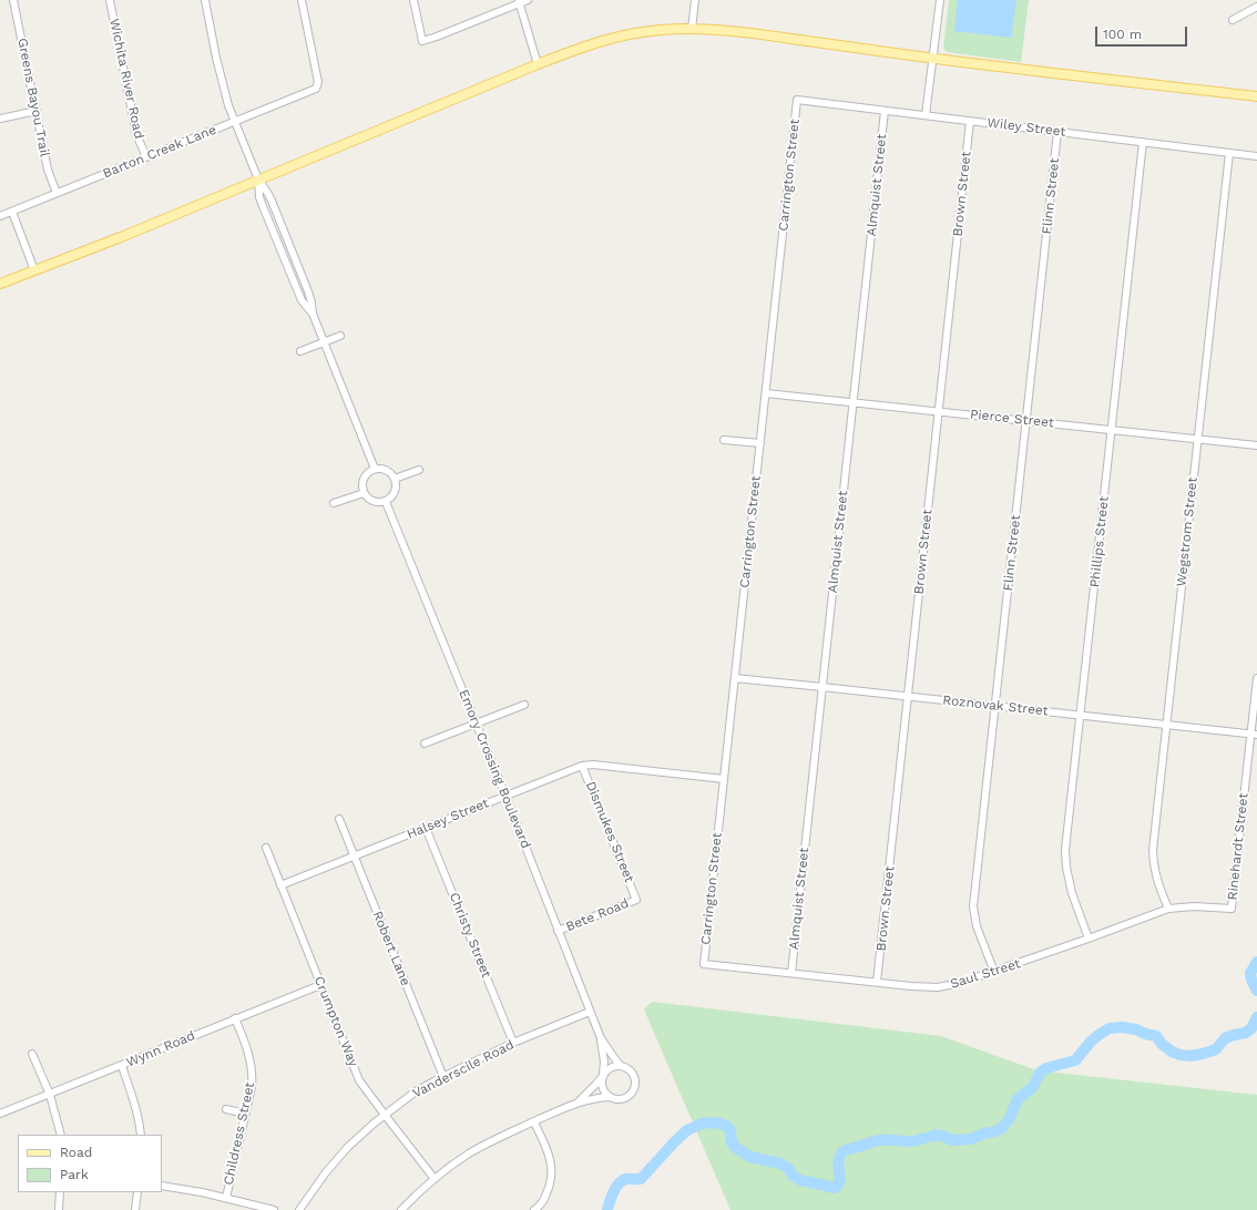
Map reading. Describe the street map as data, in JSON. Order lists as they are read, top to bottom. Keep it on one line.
{"streets":{"street":["Wichita River Road","Greens Bayou Trail","Wiley Street","Barton Creek Lane","Carrington Street","Almquist Street","Brown Street","Flinn Street","Pierce Street","Wegstrom Street","Phillips Street","Roznovak Street","Emory Crossing Boulevard","Halsey Street","Dismukes Street","Rinehardt Street","Bete Road","Christy Street","Robert Lane","Saul Street","Crumpton Way","Wynn Road","Vanderscile Road","Childress Street"]},"crossings":[["Wichita River Road","Barton Creek Lane"],["Greens Bayou Trail","Barton Creek Lane"],["Wiley Street","Carrington Street"],["Wiley Street","Almquist Street"],["Wiley Street","Brown Street"],["Wiley Street","Flinn Street"],["Wiley Street","Wegstrom Street"],["Wiley Street","Phillips Street"],["Carrington Street","Pierce Street"],["Carrington Street","Roznovak Street"],["Carrington Street","Halsey Street"],["Carrington Street","Saul Street"],["Almquist Street","Pierce Street"],["Almquist Street","Roznovak Street"],["Almquist Street","Saul Street"],["Brown Street","Pierce Street"],["Brown Street","Roznovak Street"],["Brown Street","Saul Street"],["Flinn Street","Pierce Street"],["Flinn Street","Roznovak Street"],["Flinn Street","Saul Street"],["Pierce Street","Wegstrom Street"],["Pierce Street","Phillips Street"],["Wegstrom Street","Roznovak Street"],["Wegstrom Street","Saul Street"],["Phillips Street","Roznovak Street"],["Phillips Street","Saul Street"],["Roznovak Street","Rinehardt Street"],["Emory Crossing Boulevard","Halsey Street"],["Emory Crossing Boulevard","Bete Road"],["Emory Crossing Boulevard","Vanderscile Road"],["Halsey Street","Dismukes Street"],["Halsey Street","Christy Street"],["Halsey Street","Robert Lane"],["Halsey Street","Crumpton Way"],["Dismukes Street","Bete Road"],["Rinehardt Street","Saul Street"],["Christy Street","Vanderscile Road"],["Robert Lane","Vanderscile Road"],["Crumpton Way","Wynn Road"],["Crumpton Way","Vanderscile Road"],["Wynn Road","Childress Street"]],"legend":["Road","Park"],"scale_bar":"100 m"}
